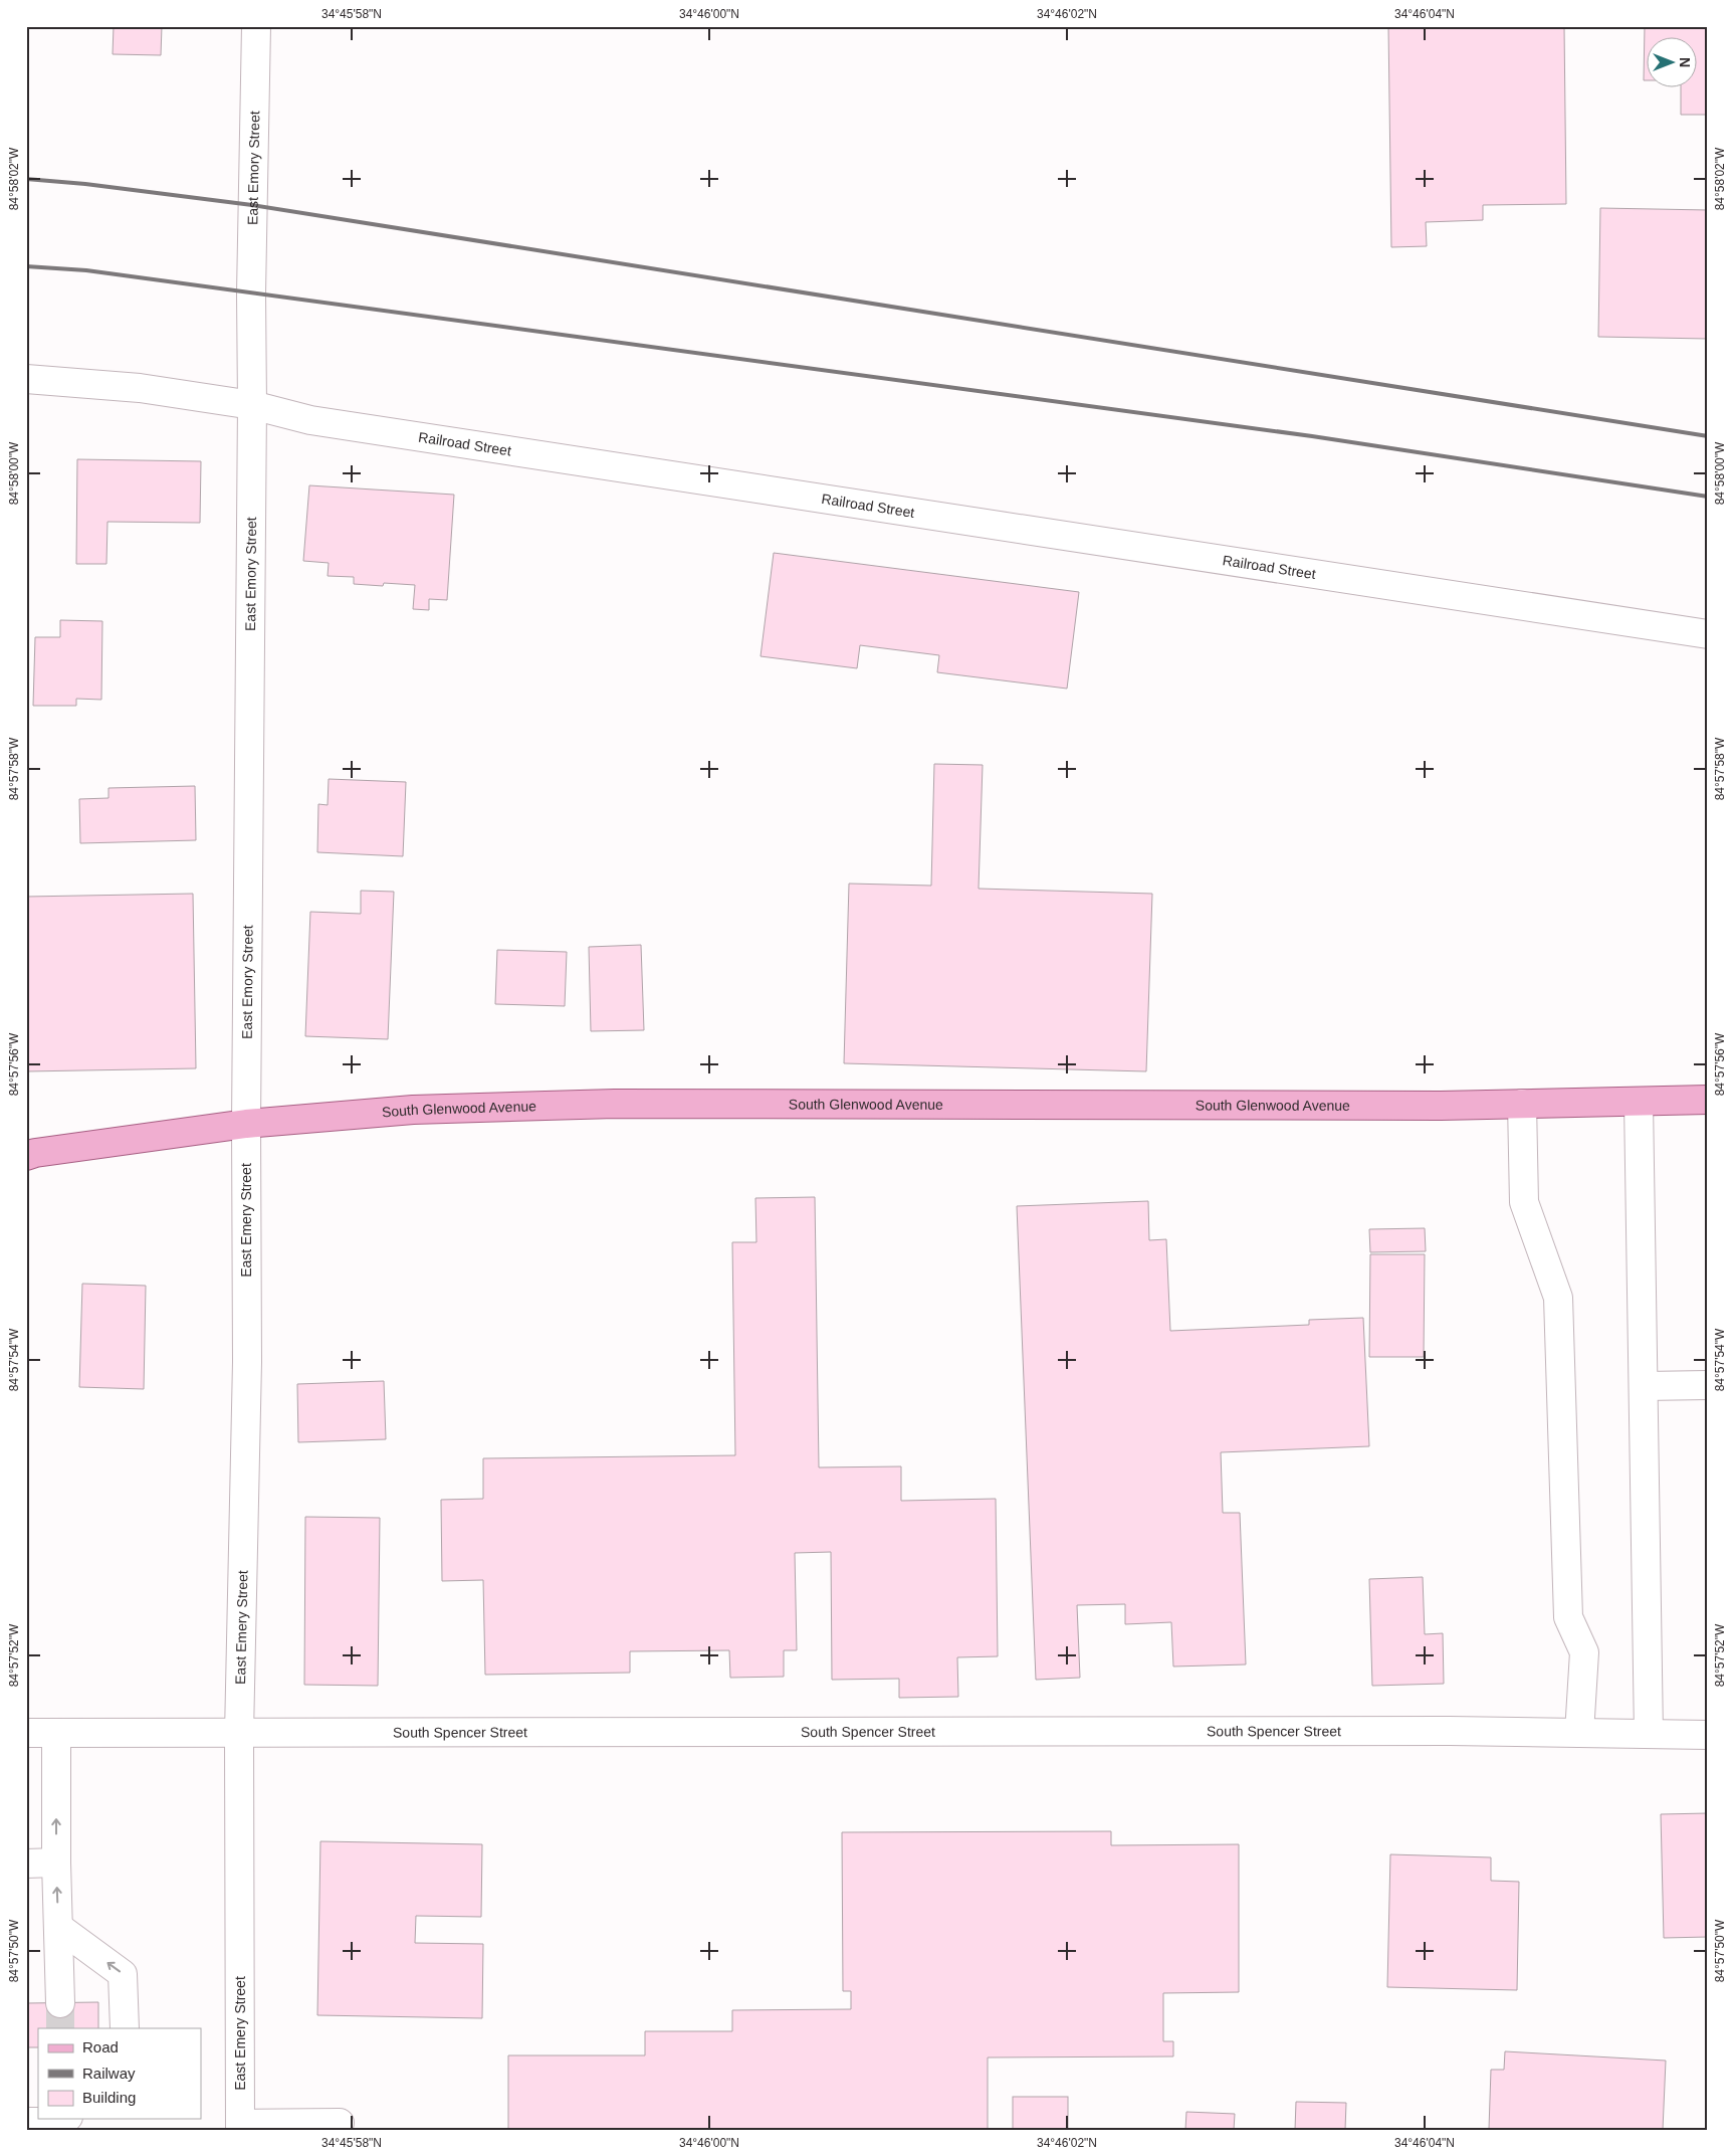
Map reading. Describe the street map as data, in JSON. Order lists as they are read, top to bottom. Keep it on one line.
{"streets":{"main road":["South Glenwood Avenue"],"street":["East Emory Street","Railroad Street","East Emery Street","South Spencer Street"]},"crossings":[["East Emory Street","Railroad Street"],["East Emory Street","South Glenwood Avenue"],["East Emory Street","East Emery Street"],["South Glenwood Avenue","East Emery Street"],["East Emery Street","South Spencer Street"]],"legend":["Road","Railway","Building"],"north":"right","coordinates":["34°45'58\"N","34°46'00\"N","34°46'02\"N","34°46'04\"N","84°58'02\"W","84°58'00\"W","84°57'58\"W","84°57'56\"W","84°57'54\"W","84°57'52\"W","84°57'50\"W"]}
